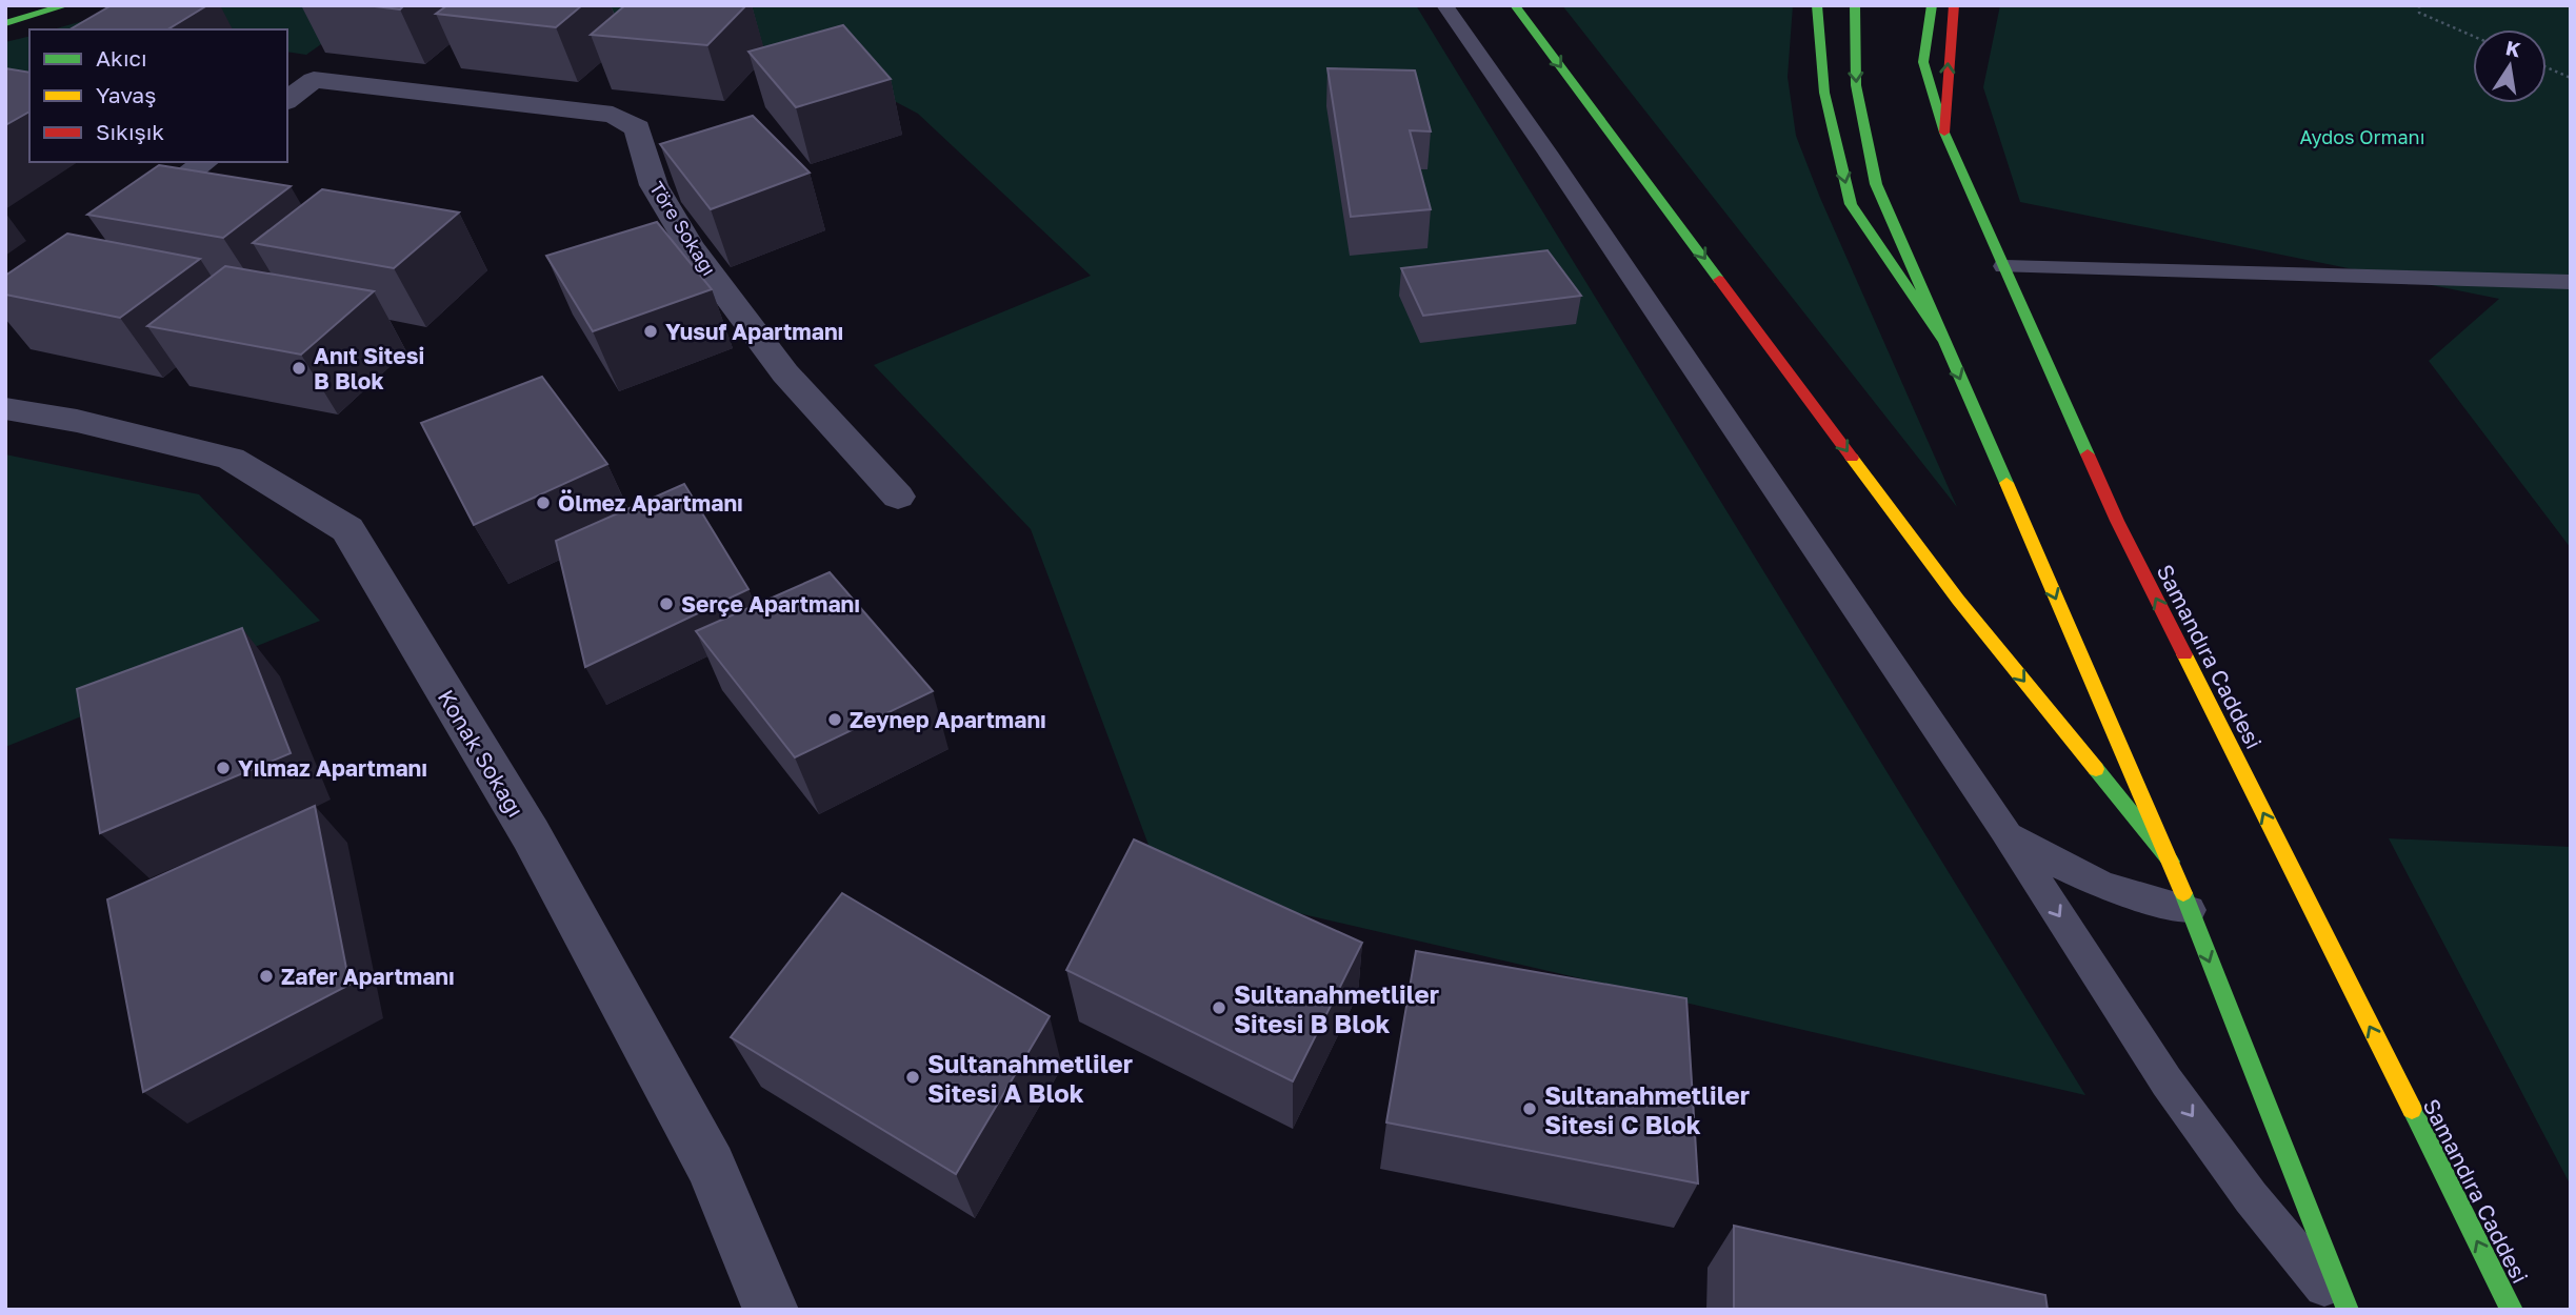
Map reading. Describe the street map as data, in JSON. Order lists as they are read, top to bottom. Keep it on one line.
{"streets":{"main road":["Samandıra Caddesi"],"street":["Töre Sokağı","Konak Sokağı"]},"parks":["Aydos Ormanı"],"places":["Yusuf Apartmanı","Anıt Sitesi B Blok","Ölmez Apartmanı","Serçe Apartmanı","Zeynep Apartmanı","Yılmaz Apartmanı","Zafer Apartmanı","Sultanahmetliler Sitesi B Blok","Sultanahmetliler Sitesi A Blok","Sultanahmetliler Sitesi C Blok"],"legend":["Akıcı","Yavaş","Sıkışık"],"north":"top"}
